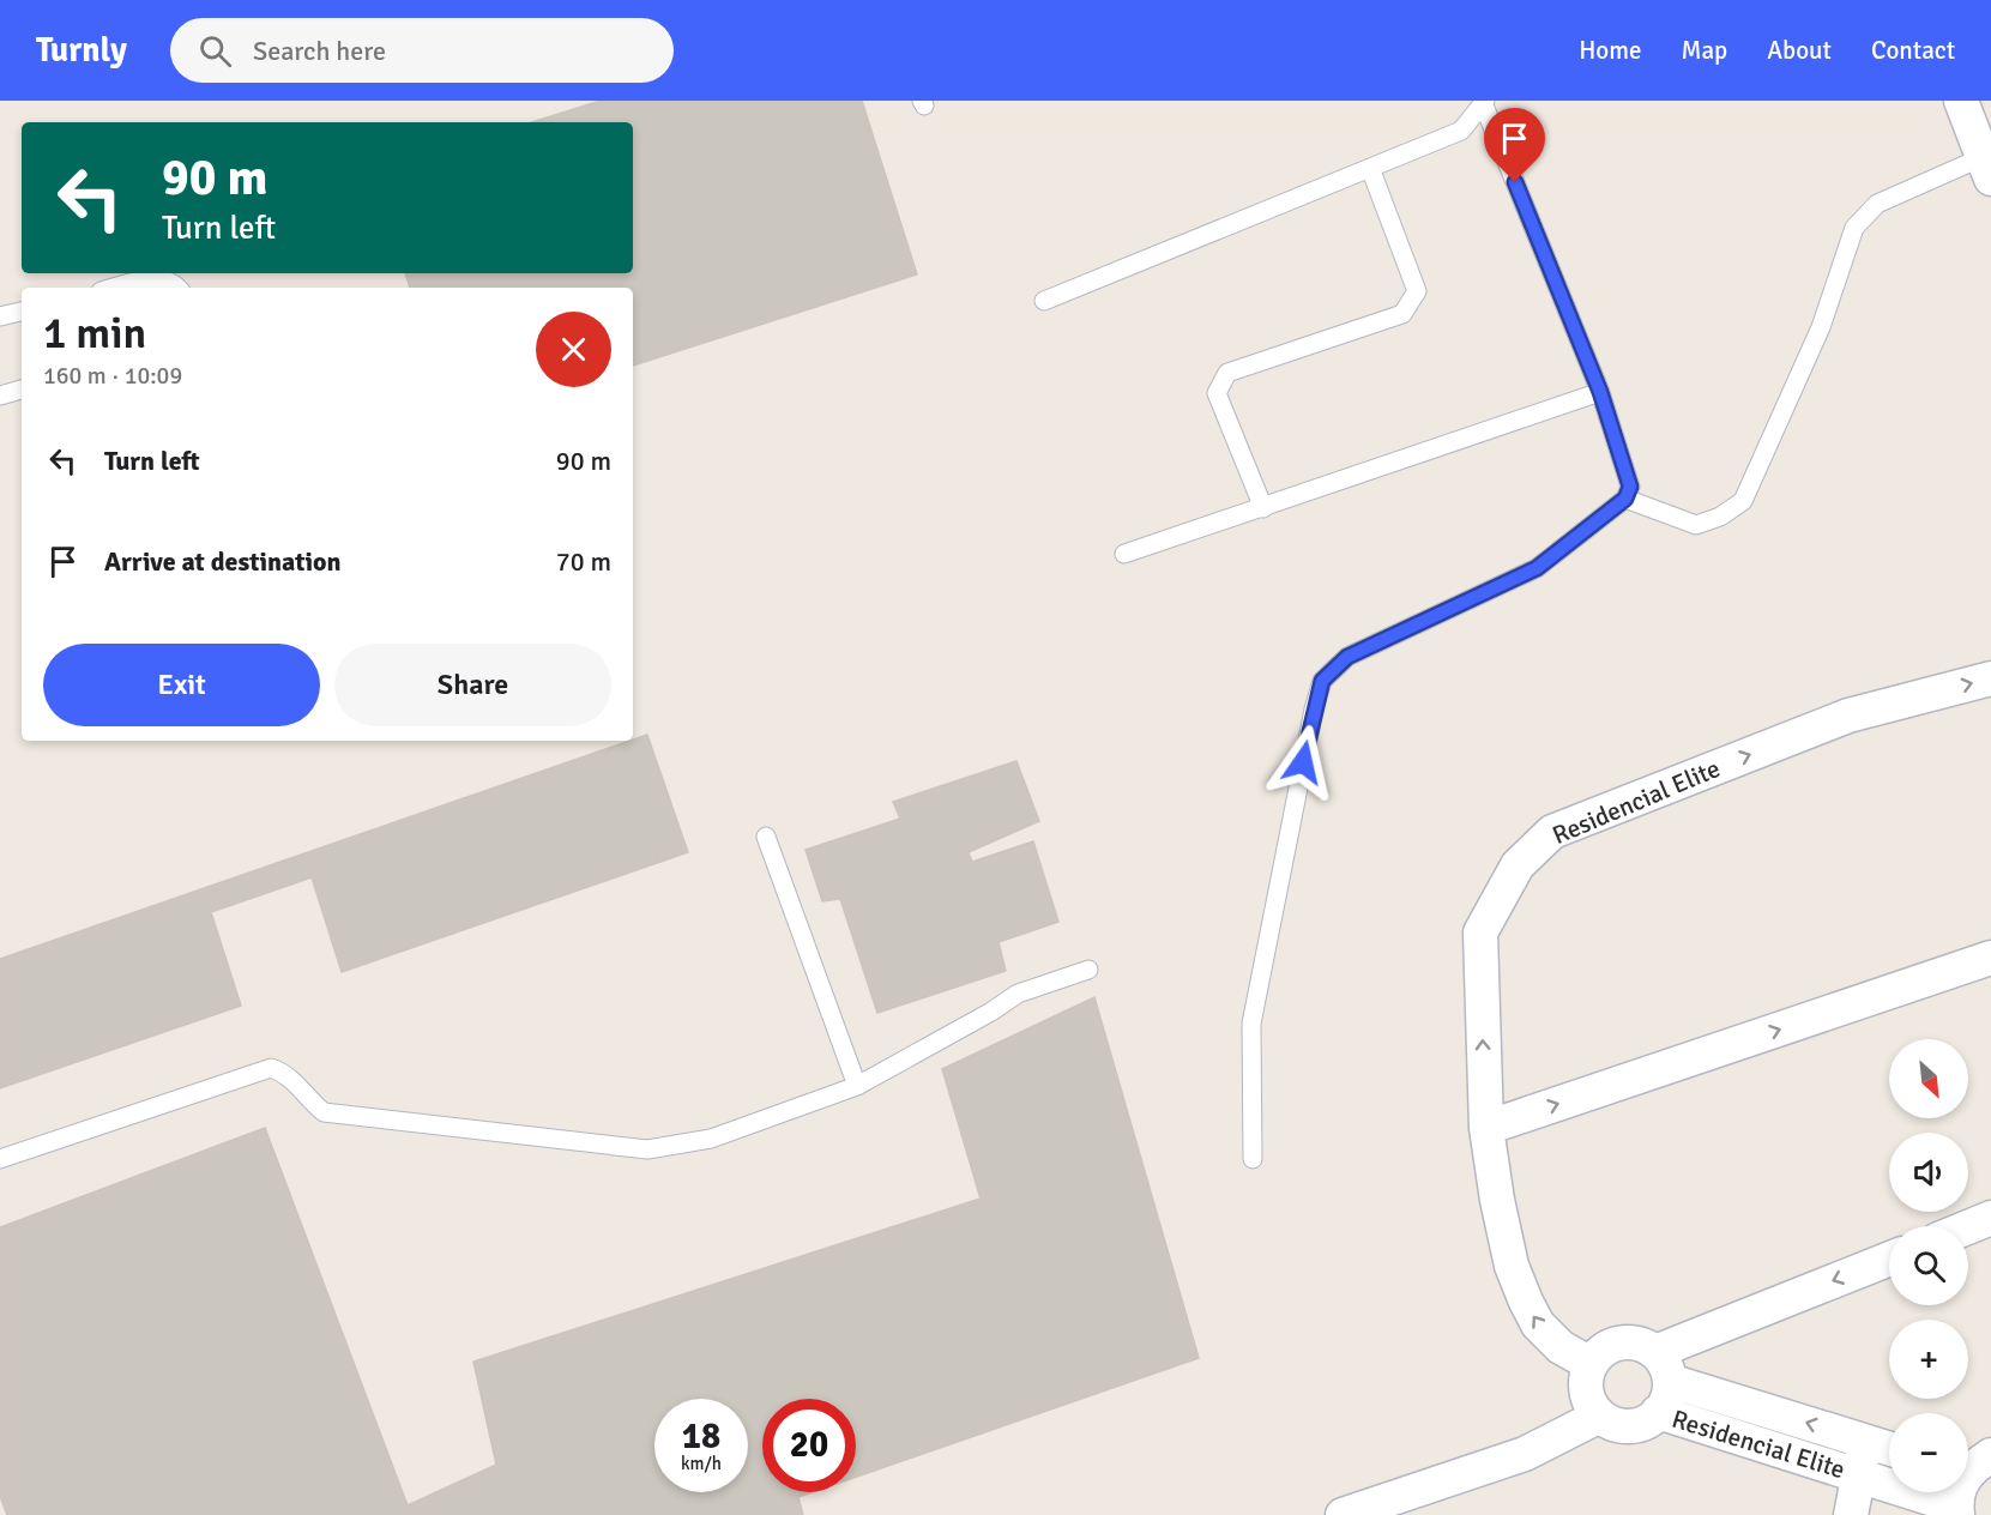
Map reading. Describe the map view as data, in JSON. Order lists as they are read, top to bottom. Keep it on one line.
{"streets":{"street":["Residencial Elite"]},"north":"bottom right","page":{"header":"Turnly","search":"Search here","nav":["Home","Map","About","Contact"],"turn":["90 m","Turn left"],"heading":["1 min","160 m · 10:09"],"list":[{"name":"Turn left","value":"90 m"},{"name":"Arrive at destination","value":"70 m"}],"buttons":["Exit","Share"],"map_buttons":["+","−"],"speed":"18 km/h","limit":"20"}}
